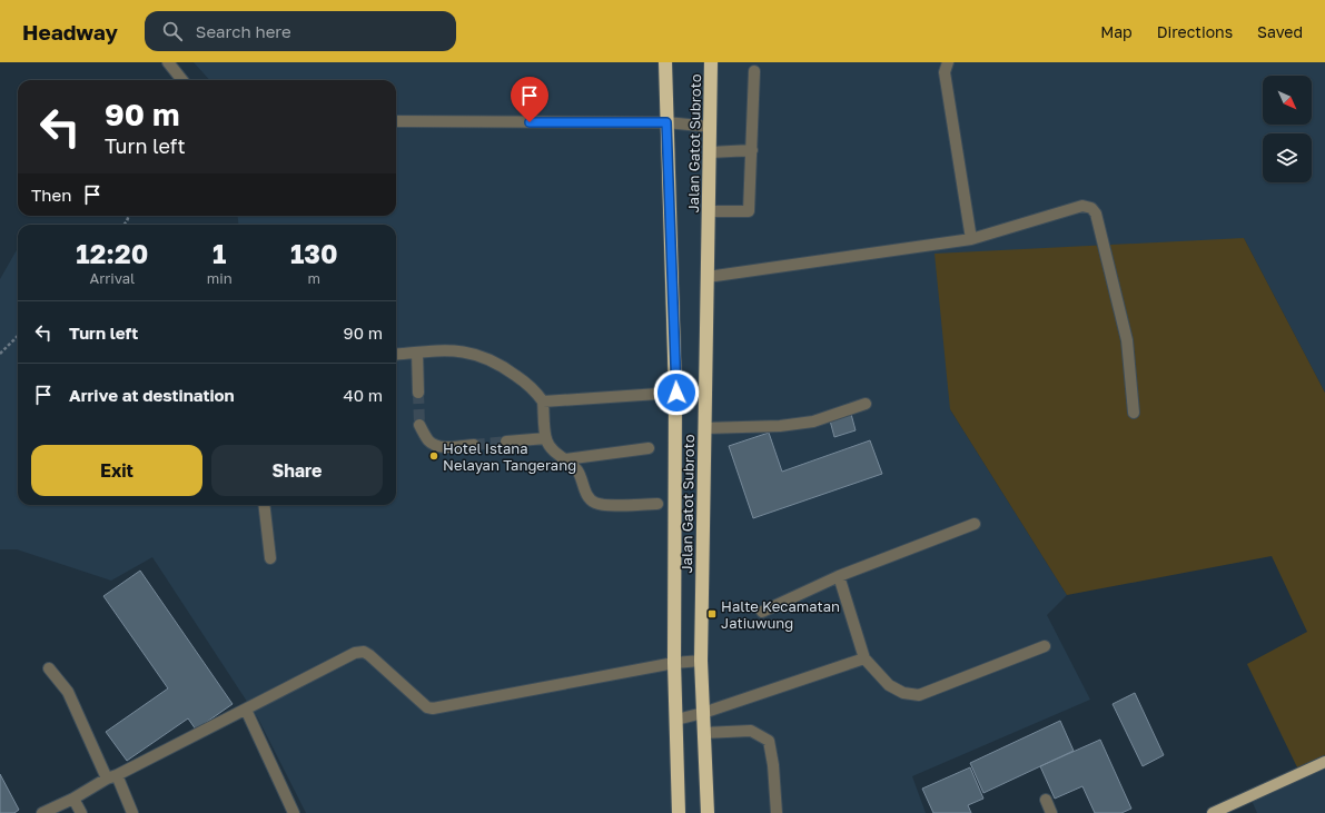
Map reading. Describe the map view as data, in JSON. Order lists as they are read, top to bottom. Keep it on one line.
{"streets":{"highway":["Jalan Gatot Subroto"]},"places":{"other":["Hotel Istana Nelayan Tangerang"],"transit":["Halte Kecamatan Jatiuwung"]},"north":"bottom right","page":{"header":"Headway","search":"Search here","nav":["Map","Directions","Saved"],"turn":["90 m","Turn left"],"then":"Then","eta":["12:20","Arrival","1","min","130","m"],"list":[{"name":"Turn left","value":"90 m"},{"name":"Arrive at destination","value":"40 m"}],"buttons":["Exit","Share"]}}
